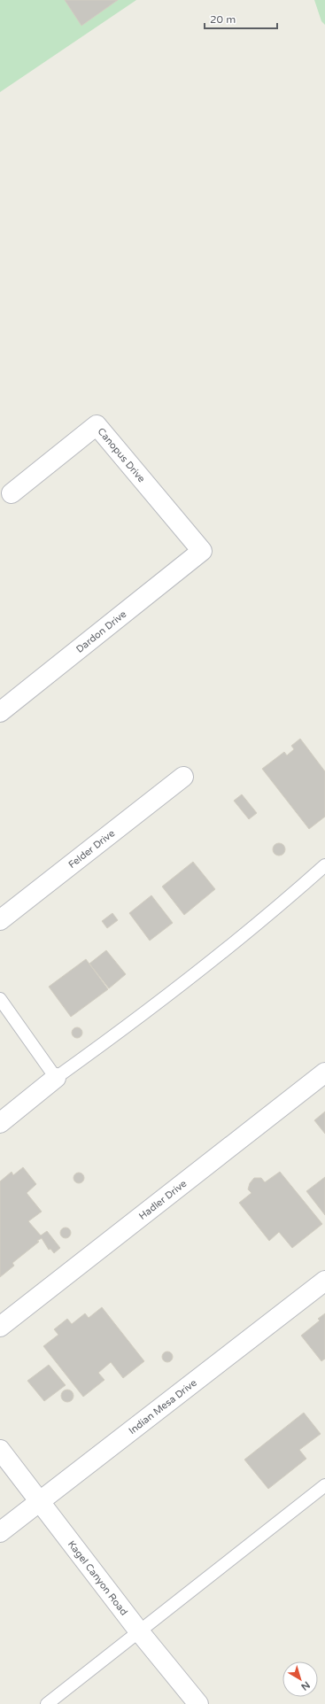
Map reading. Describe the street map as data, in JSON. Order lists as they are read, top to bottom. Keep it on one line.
{"streets":{"street":["Canopus Drive","Dardon Drive","Felder Drive","Hadler Drive","Indian Mesa Drive","Kagel Canyon Road"]},"crossings":[["Canopus Drive","Dardon Drive"],["Indian Mesa Drive","Kagel Canyon Road"]],"scale_bar":"20 m","north":"bottom right"}
